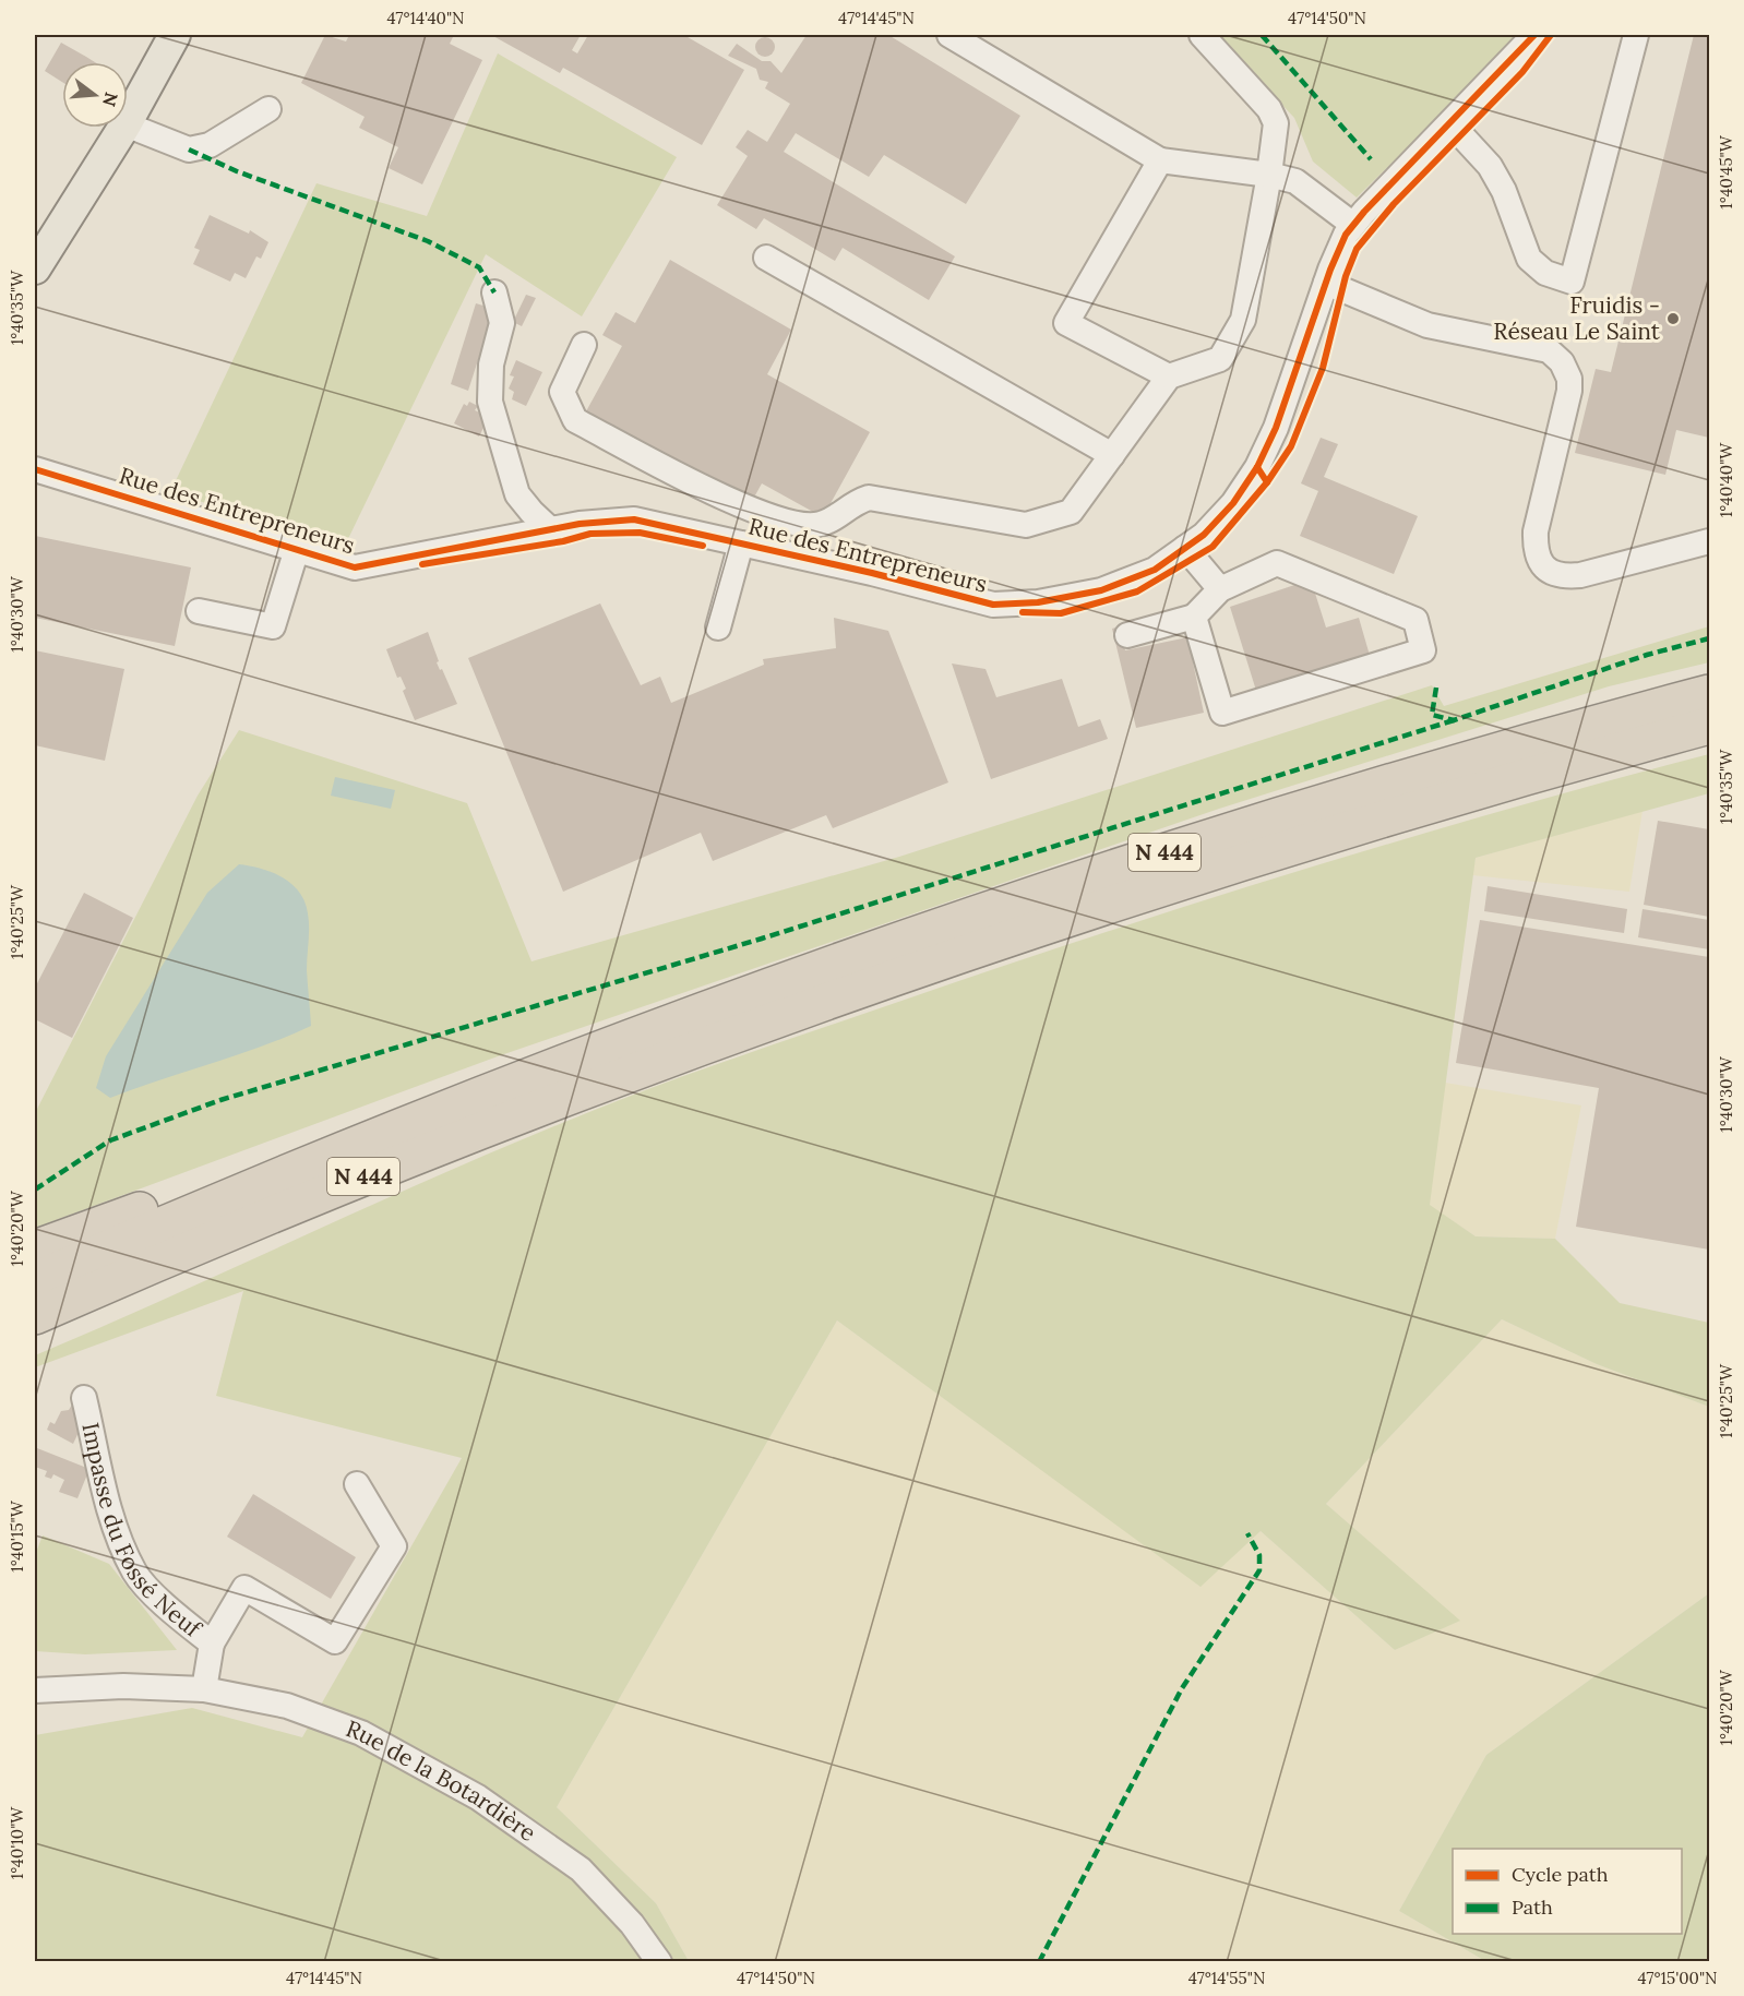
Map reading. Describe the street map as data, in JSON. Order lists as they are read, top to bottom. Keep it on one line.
{"streets":{"highway":["N 444"],"street":["Rue des Entrepreneurs","Impasse du Fossé Neuf","Rue de la Botardière"]},"crossings":[["Impasse du Fossé Neuf","Rue de la Botardière"]],"places":["Fruidis - Réseau Le Saint"],"legend":["Cycle path","Path"],"north":"right","coordinates":["47°14'40\"N","47°14'45\"N","47°14'50\"N","1°40'45\"W","1°40'35\"W","1°40'40\"W","1°40'30\"W","1°40'25\"W","1°40'20\"W","1°40'15\"W","1°40'10\"W","47°14'55\"N","47°15'00\"N"]}
